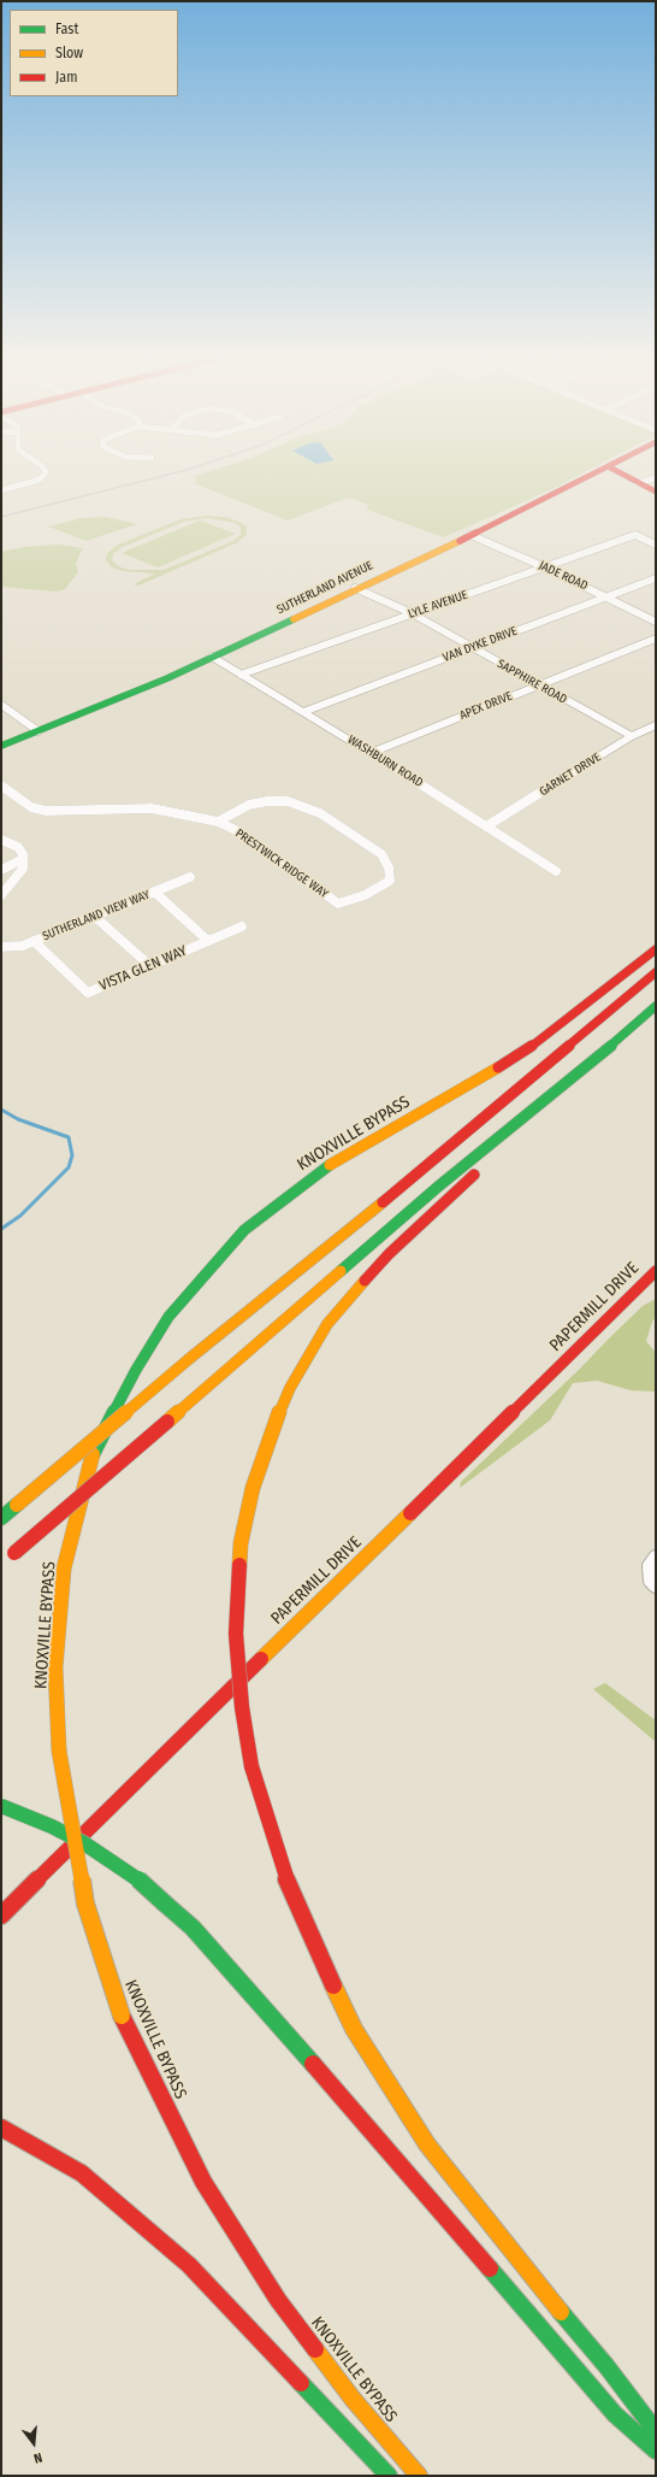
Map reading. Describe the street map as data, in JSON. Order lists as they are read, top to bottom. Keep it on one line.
{"streets":{"main road":["SUTHERLAND AVENUE","KNOXVILLE BYPASS","PAPERMILL DRIVE"],"street":["JADE ROAD","LYLE AVENUE","VAN DYKE DRIVE","SAPPHIRE ROAD","APEX DRIVE","WASHBURN ROAD","GARNET DRIVE","PRESTWICK RIDGE WAY","SUTHERLAND VIEW WAY","VISTA GLEN WAY"]},"crossings":[["JADE ROAD","SUTHERLAND AVENUE"],["JADE ROAD","LYLE AVENUE"],["JADE ROAD","VAN DYKE DRIVE"],["SUTHERLAND AVENUE","SAPPHIRE ROAD"],["SUTHERLAND AVENUE","WASHBURN ROAD"],["LYLE AVENUE","SAPPHIRE ROAD"],["LYLE AVENUE","WASHBURN ROAD"],["VAN DYKE DRIVE","SAPPHIRE ROAD"],["VAN DYKE DRIVE","WASHBURN ROAD"],["SAPPHIRE ROAD","APEX DRIVE"],["SAPPHIRE ROAD","GARNET DRIVE"],["APEX DRIVE","WASHBURN ROAD"],["WASHBURN ROAD","GARNET DRIVE"],["SUTHERLAND VIEW WAY","VISTA GLEN WAY"]],"legend":["Fast","Slow","Jam"],"north":"bottom"}
